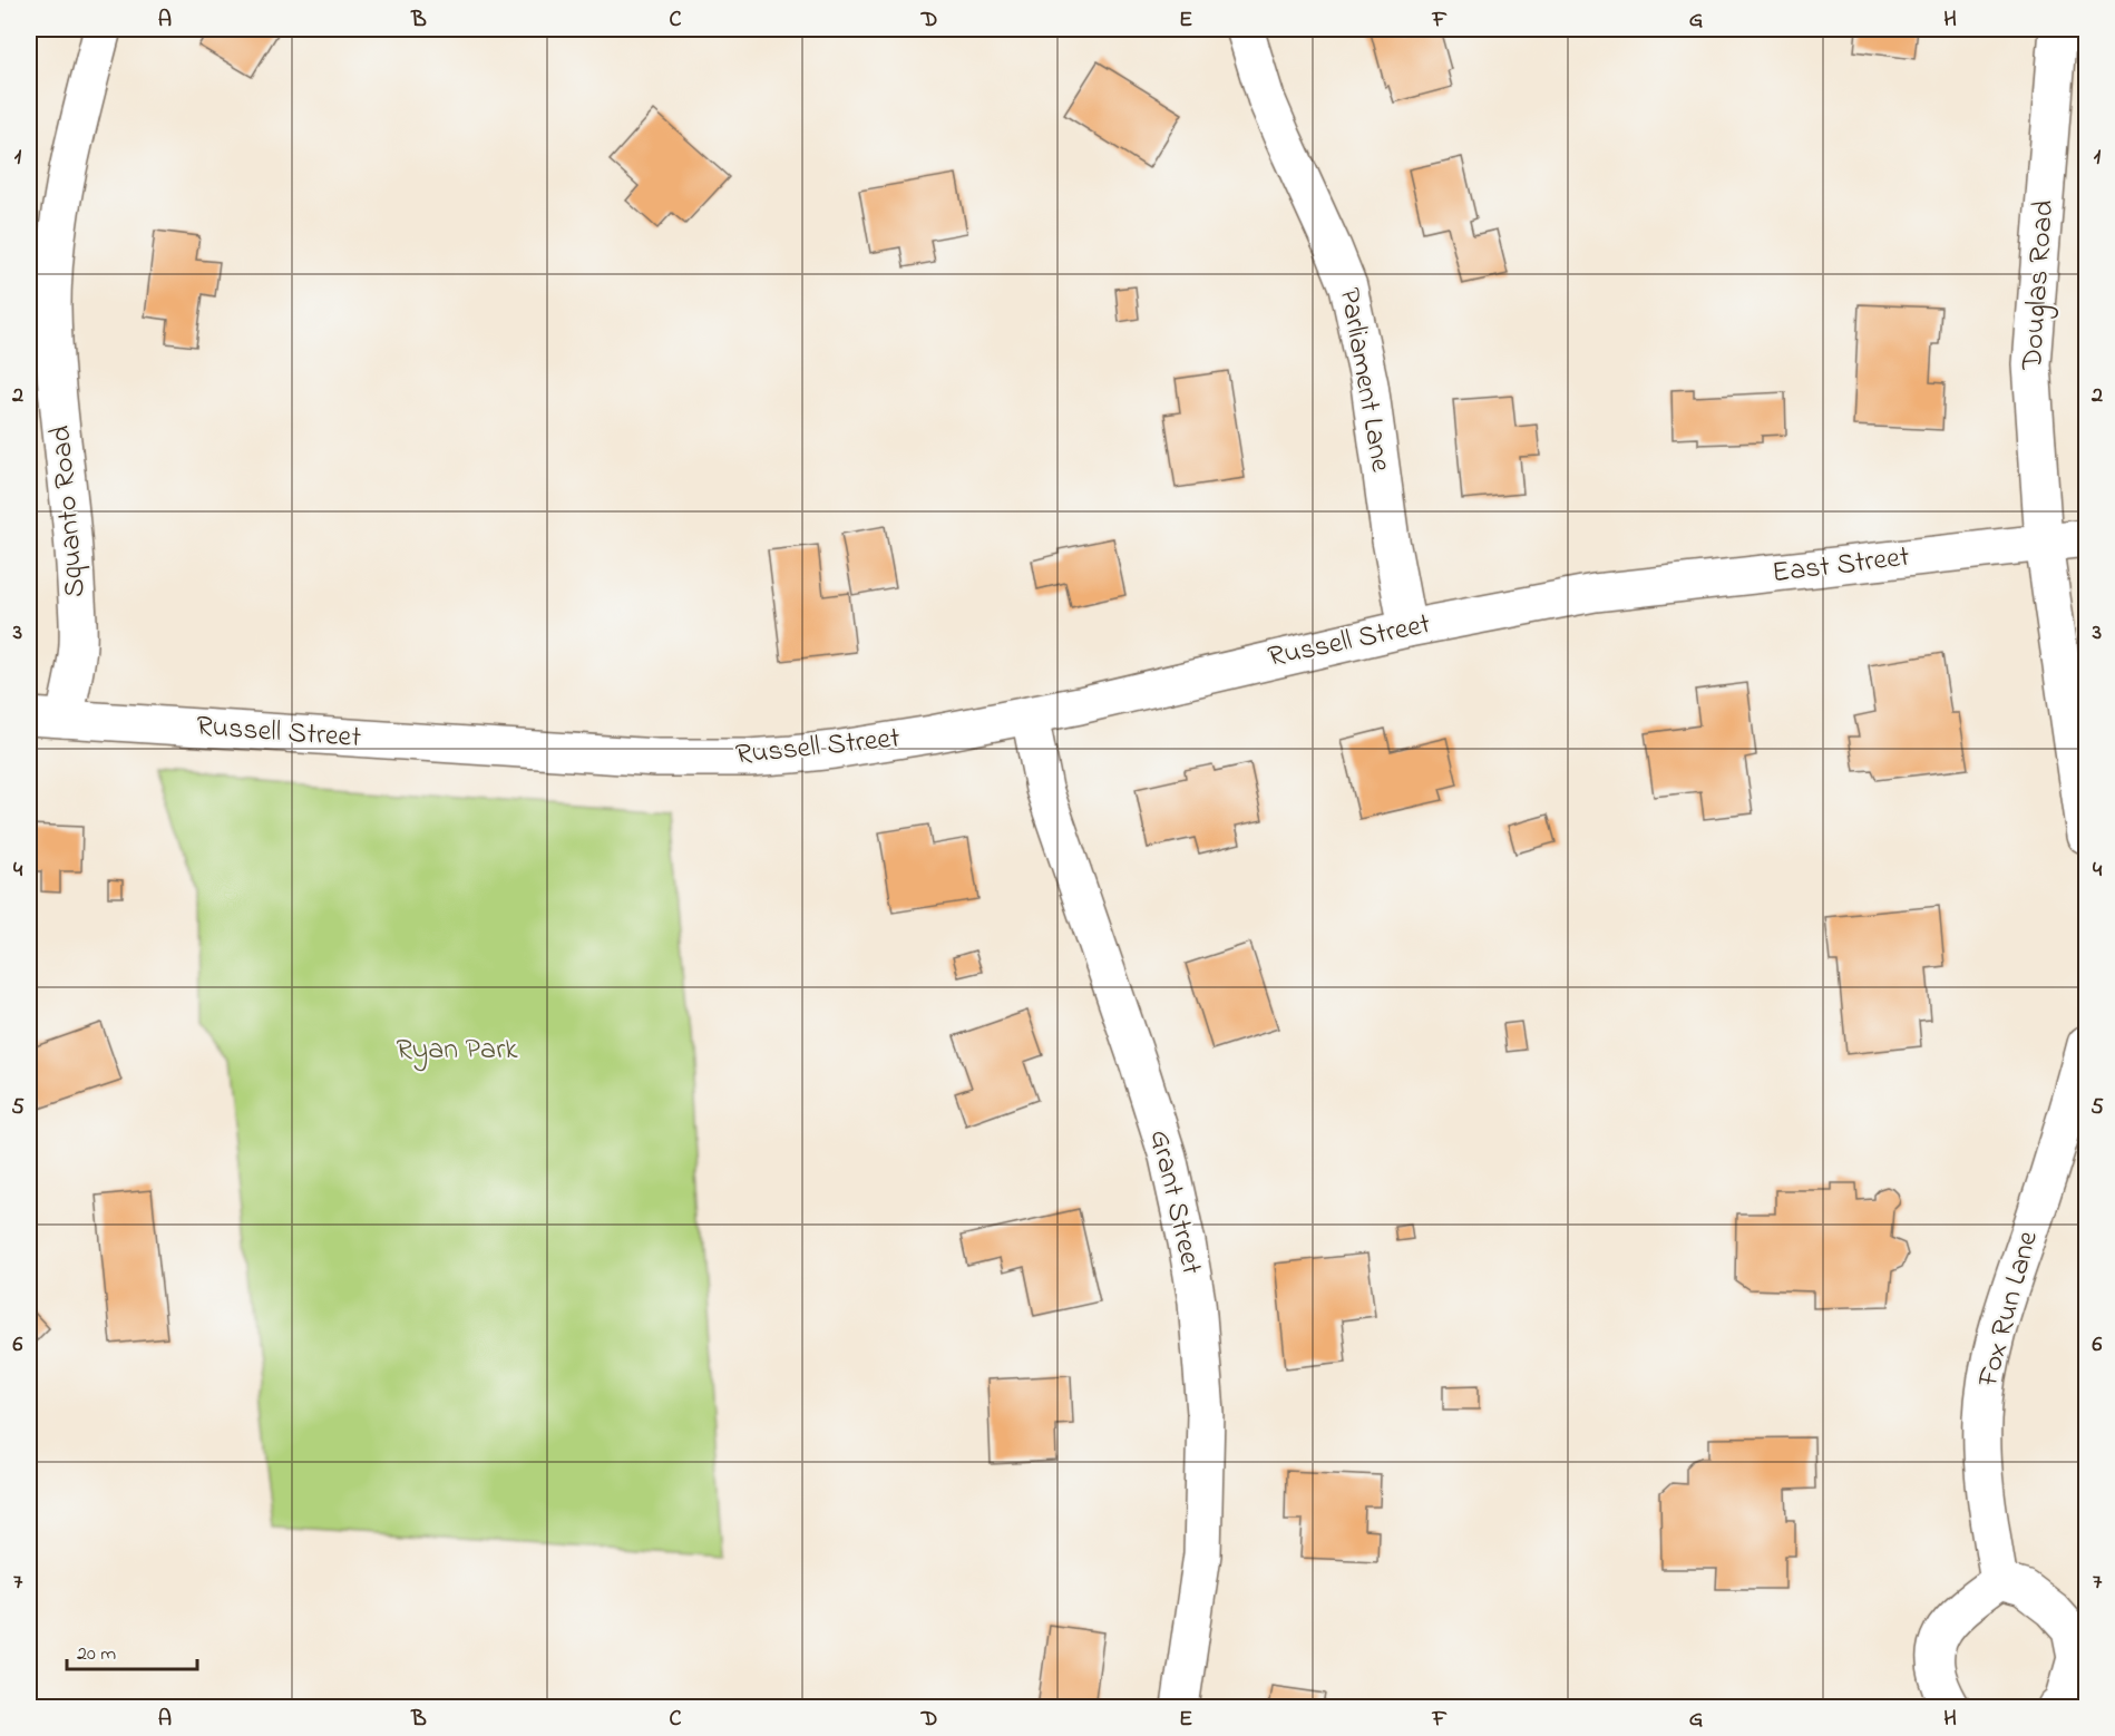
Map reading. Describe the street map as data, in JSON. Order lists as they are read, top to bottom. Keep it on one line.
{"streets":{"street":["Douglas Road","Parliament Lane","Squanto Road","East Street","Russell Street","Grant Street","Fox Run Lane"]},"crossings":[["Douglas Road","East Street"],["Parliament Lane","Russell Street"],["Squanto Road","Russell Street"],["East Street","Russell Street"],["Russell Street","Grant Street"]],"parks":["Ryan Park"],"scale_bar":"20 m","grid":{"columns":["A","B","C","D","E","F","G","H"],"rows":["1","2","3","4","5","6","7"]}}
